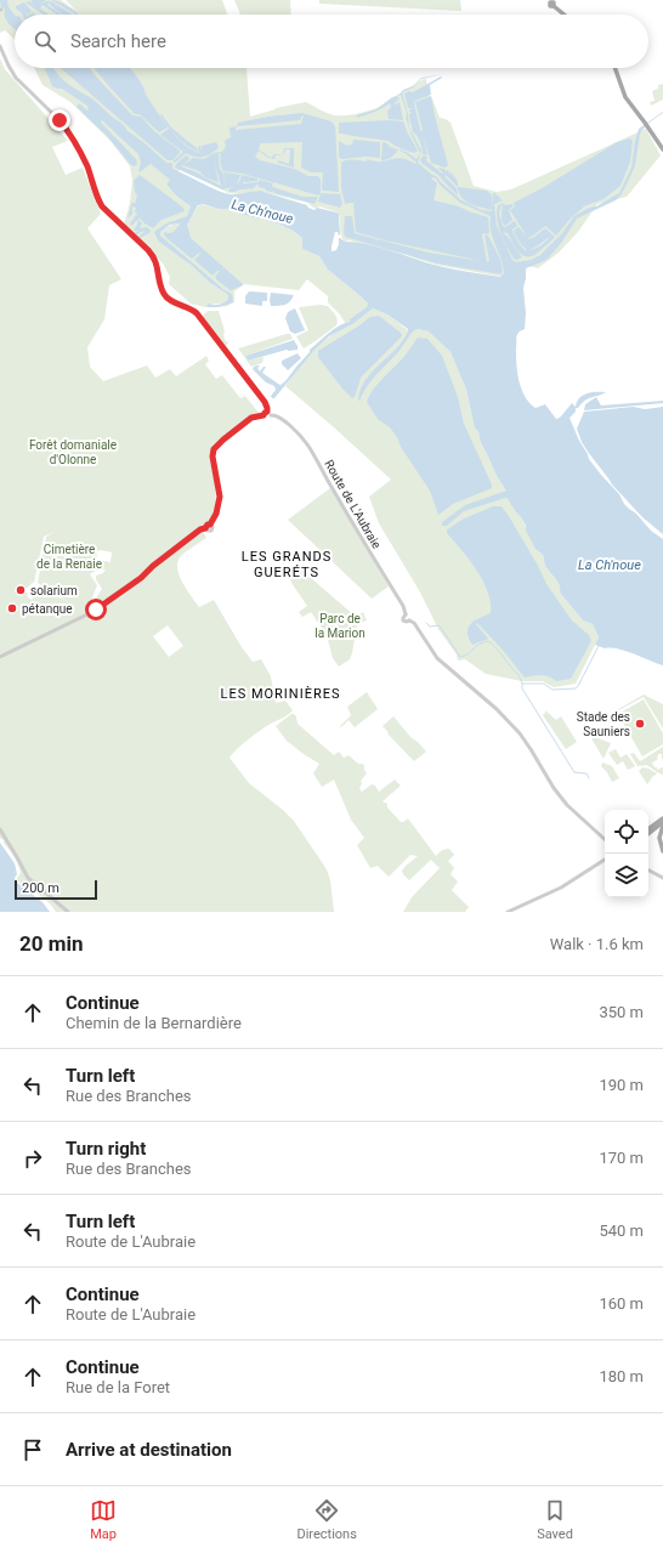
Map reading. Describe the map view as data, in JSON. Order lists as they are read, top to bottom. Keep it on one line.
{"streets":{"street":["Route de L'Aubraie"]},"districts":["LES GRANDS GUERÉTS","LES MORINIÈRES"],"water":["La Ch'noue"],"parks":["Forêt domaniale d'Olonne","Cimetière de la Renaie","Parc de la Marion"],"places":["solarium","pétanque","Stade des Sauniers"],"scale_bar":"200 m","page":{"search":"Search here","scale":"200 m","heading":["20 min","Walk · 1.6 km"],"list":[["Continue","Chemin de la Bernardière","350 m"],["Turn left","Rue des Branches","190 m"],["Turn right","Rue des Branches","170 m"],["Turn left","Route de L'Aubraie","540 m"],["Continue","Route de L'Aubraie","160 m"],["Continue","Rue de la Foret","180 m"],"Arrive at destination"],"nav":["Map","Directions","Saved"]}}
